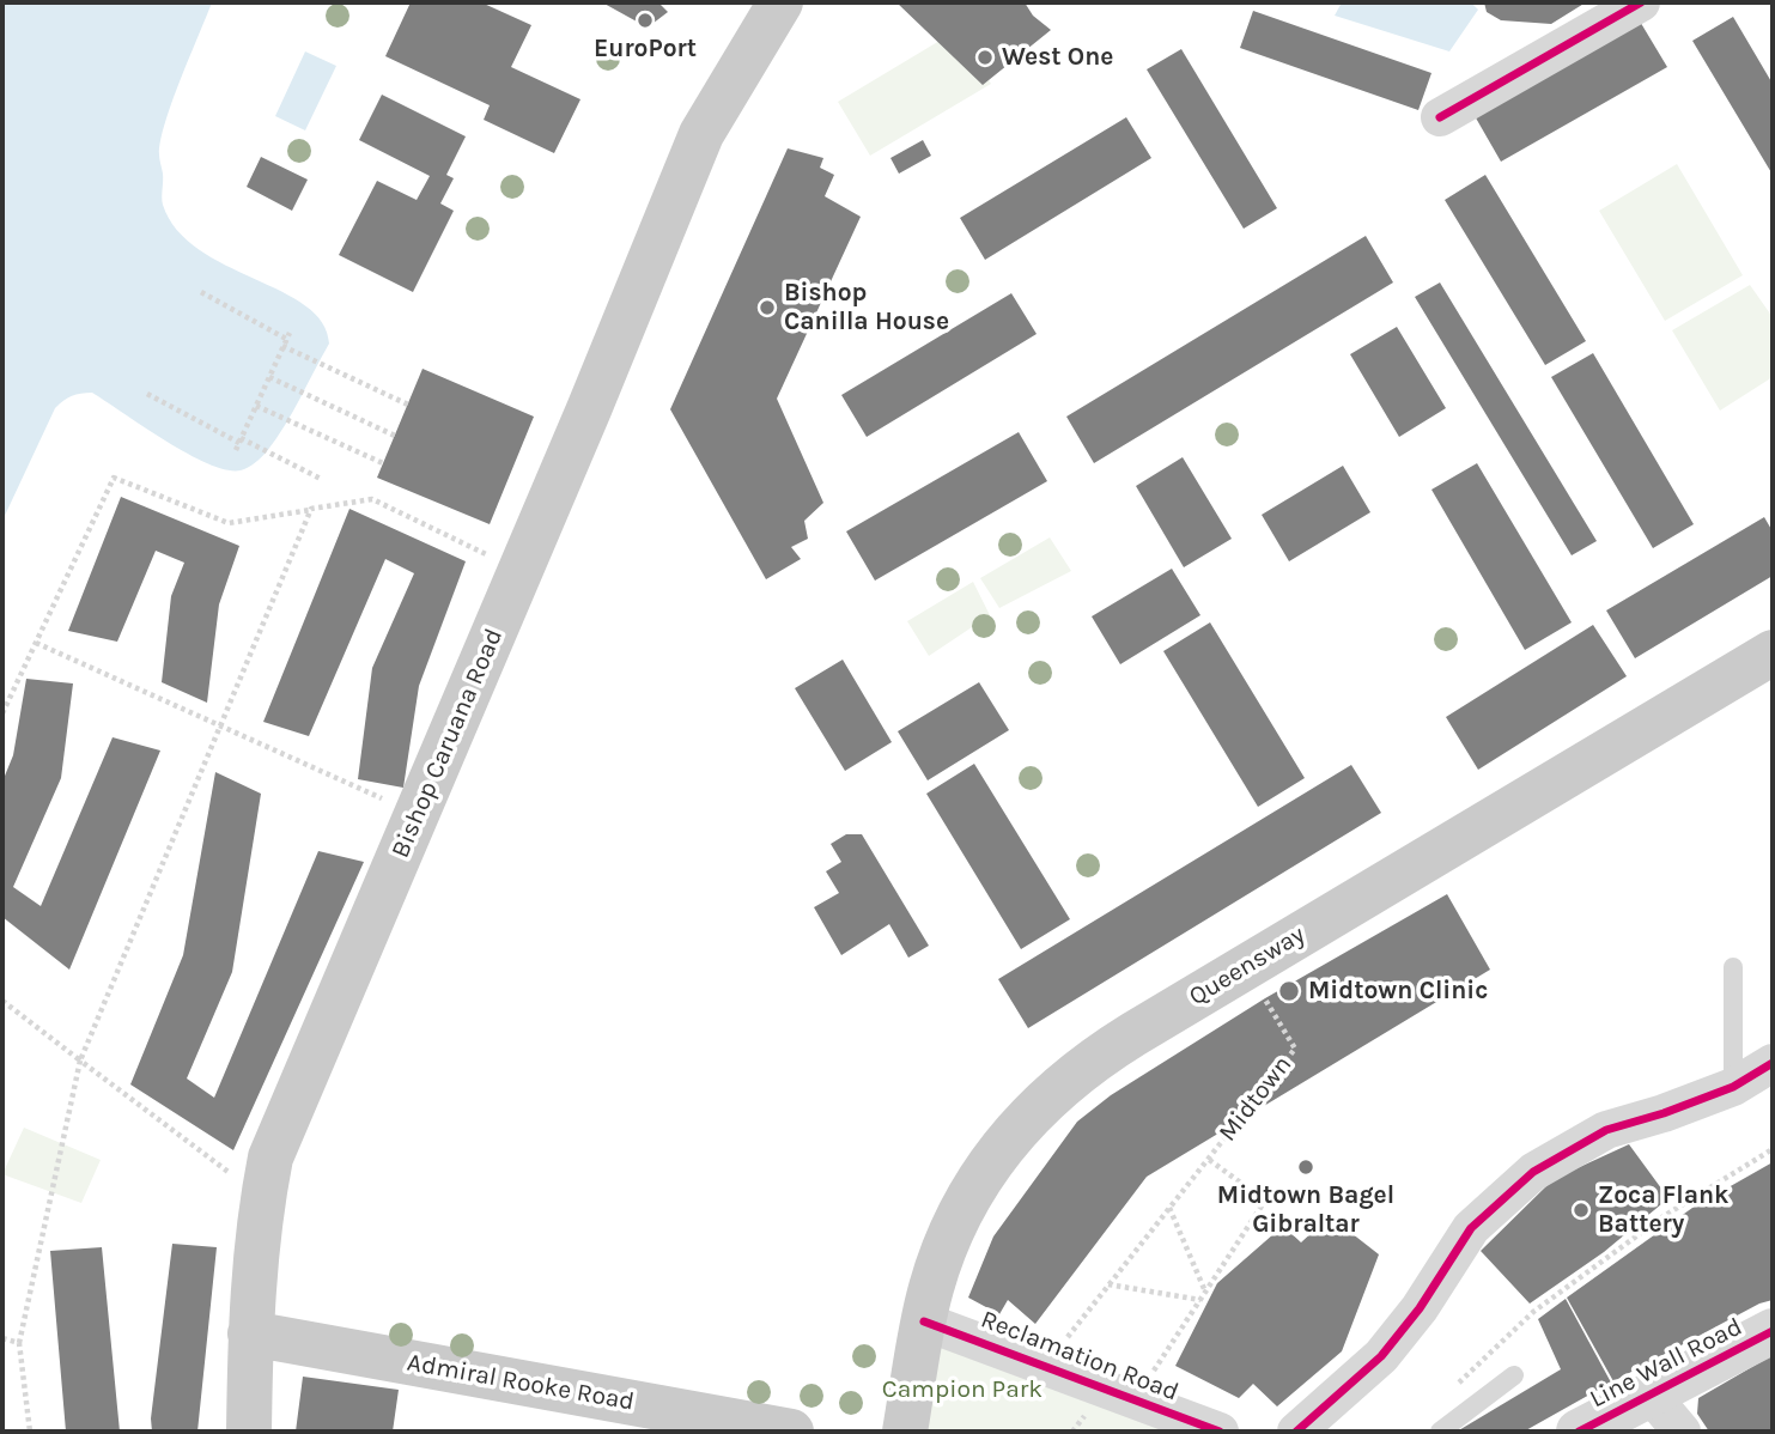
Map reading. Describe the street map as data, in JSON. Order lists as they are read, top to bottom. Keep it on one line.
{"streets":{"main road":["Bishop Caruana Road","Queensway","Admiral Rooke Road"],"street":["Reclamation Road","Line Wall Road"],"path":["Midtown"]},"crossings":[["Bishop Caruana Road","Admiral Rooke Road"],["Queensway","Reclamation Road"],["Midtown","Reclamation Road"]],"parks":["Campion Park"],"places":["EuroPort","West One","Bishop Canilla House","Midtown Clinic","Midtown Bagel Gibraltar","Zoca Flank Battery"]}
